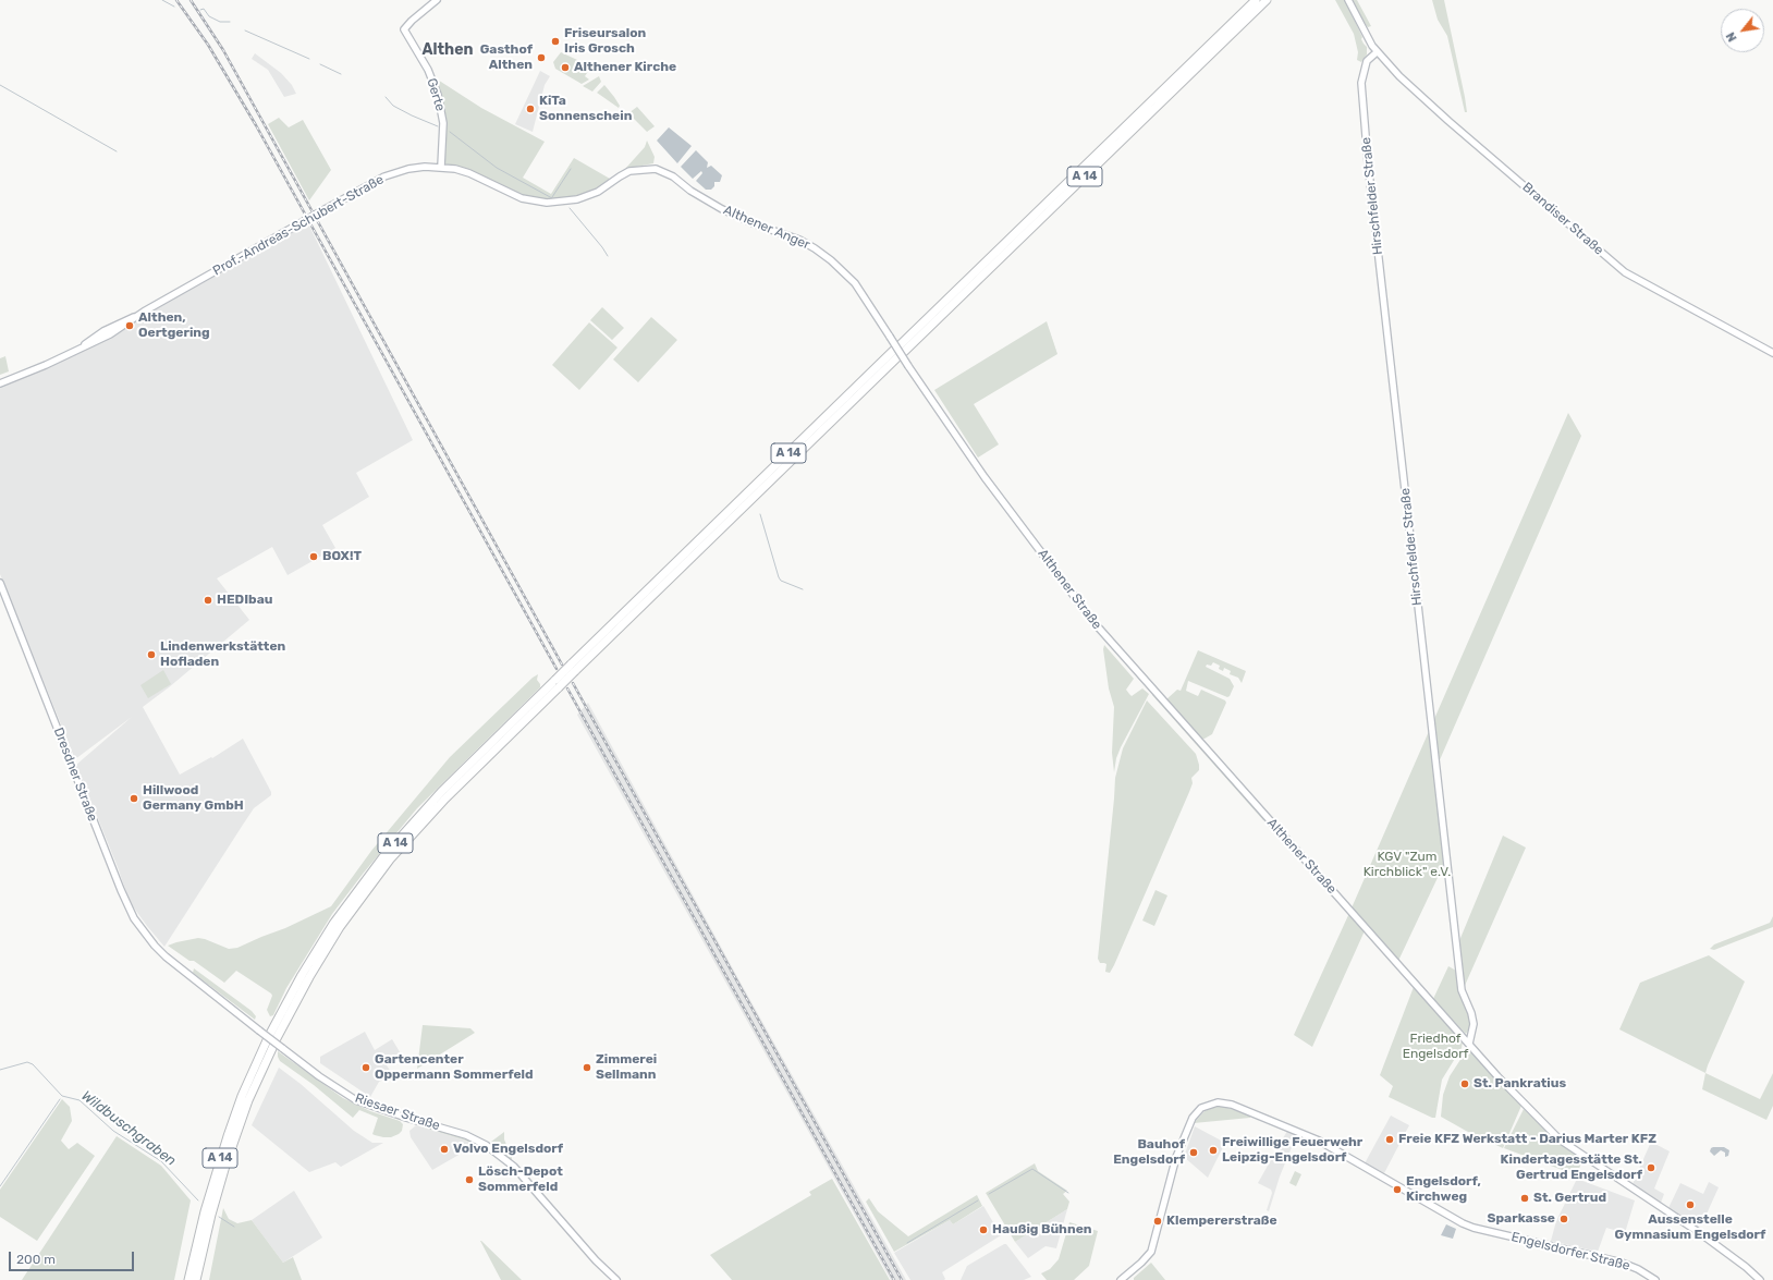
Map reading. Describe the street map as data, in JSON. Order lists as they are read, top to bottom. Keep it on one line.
{"streets":{"highway":["A 14"],"main road":["Gerte","Hirschfelder Straße","Brandiser Straße","Prof.-Andreas-Schubert-Straße","Althener Anger","Althener Straße","Dresdner Straße","Riesaer Straße","Engelsdorfer Straße"]},"crossings":[["Gerte","Prof.-Andreas-Schubert-Straße"],["Hirschfelder Straße","Brandiser Straße"],["Hirschfelder Straße","Althener Straße"],["Prof.-Andreas-Schubert-Straße","Althener Anger"],["Althener Anger","Althener Straße"],["Dresdner Straße","Riesaer Straße"]],"districts":["Althen"],"water":["Wildbuschgraben"],"parks":["KGV \"Zum Kirchblick\" e.V.","Friedhof Engelsdorf"],"places":["Friseursalon Iris Grosch","Gasthof Althen","Althener Kirche","KiTa Sonnenschein","Althen, Oertgering","BOX!T","HEDIbau","Lindenwerkstätten Hofladen","Hillwood Germany GmbH","Gartencenter Oppermann Sommerfeld","Zimmerei Sellmann","St. Pankratius","Freie KFZ Werkstatt - Darius Marter KFZ","Volvo Engelsdorf","Freiwillige Feuerwehr Leipzig-Engelsdorf","Bauhof Engelsdorf","Kindertagesstätte St. Gertrud Engelsdorf","Lösch-Depot Sommerfeld","Engelsdorf, Kirchweg","St. Gertrud","Aussenstelle Gymnasium Engelsdorf","Sparkasse","Klempererstraße","Haußig Bühnen"],"scale_bar":"200 m","north":"bottom left"}
